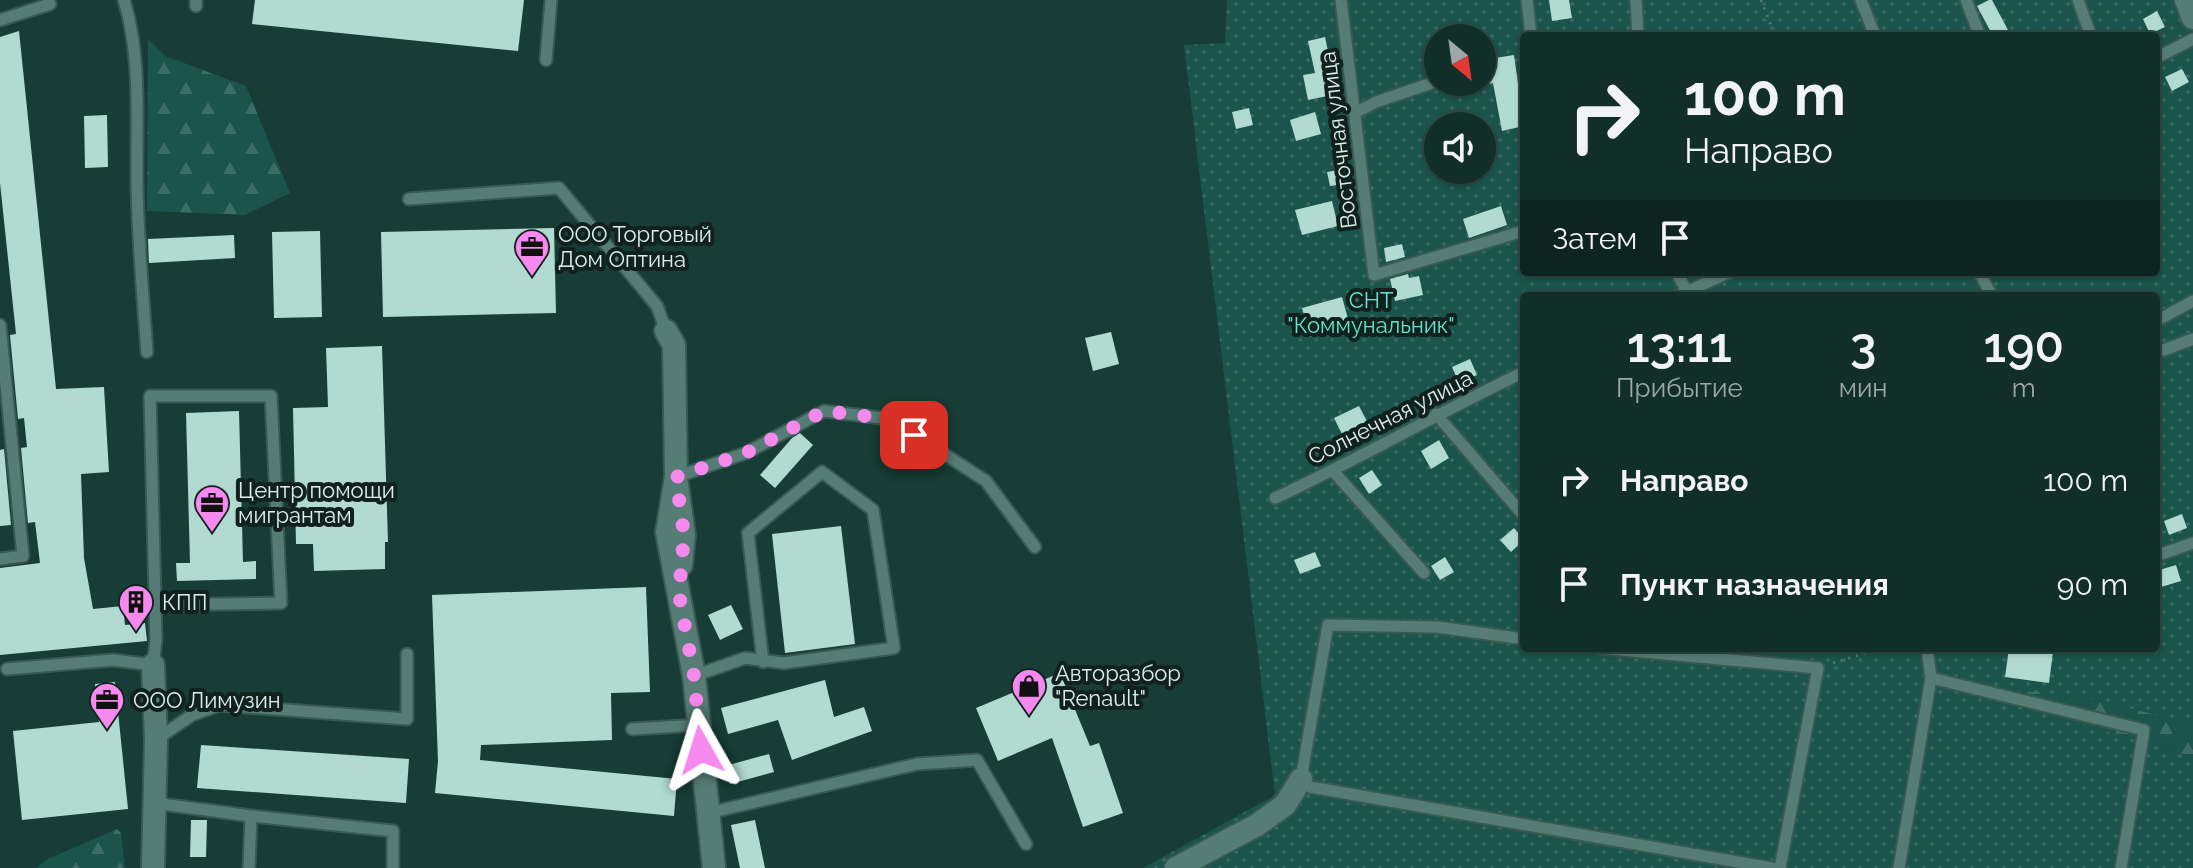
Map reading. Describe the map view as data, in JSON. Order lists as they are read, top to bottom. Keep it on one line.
{"streets":{"lane":["Восточная улица","Солнечная улица"]},"parks":["СНТ \"Коммунальник\""],"places":{"office":["ООО Торговый Дом Оптина","Центр помощи мигрантам","ООО Лимузин"],"building":["КПП"],"shop":["Авторазбор \"Renault\""]},"north":"bottom right","page":{"turn":["100 m","Направо"],"then":"Затем","eta":["13:11","Прибытие","3","мин","190","m"],"list":[{"name":"Направо","value":"100 m"},{"name":"Пункт назначения","value":"90 m"}]}}
